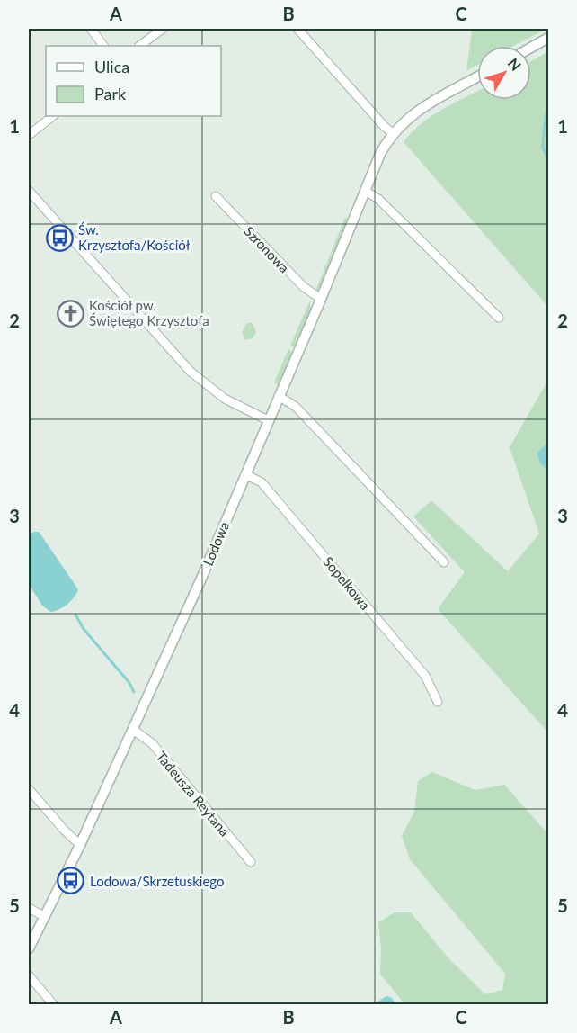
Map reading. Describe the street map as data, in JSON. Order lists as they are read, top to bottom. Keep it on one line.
{"streets":{"street":["Szronowa","Lodowa","Sopelkowa","Tadeusza Reytana"]},"crossings":[["Szronowa","Lodowa"],["Lodowa","Sopelkowa"],["Lodowa","Tadeusza Reytana"]],"places":{"bus stop":["Św. Krzysztofa/Kościół","Lodowa/Skrzetuskiego"],"church":["Kościół pw. Świętego Krzysztofa"]},"legend":["Ulica","Park"],"north":"top right","grid":{"columns":["A","B","C"],"rows":["1","2","3","4","5"]}}
